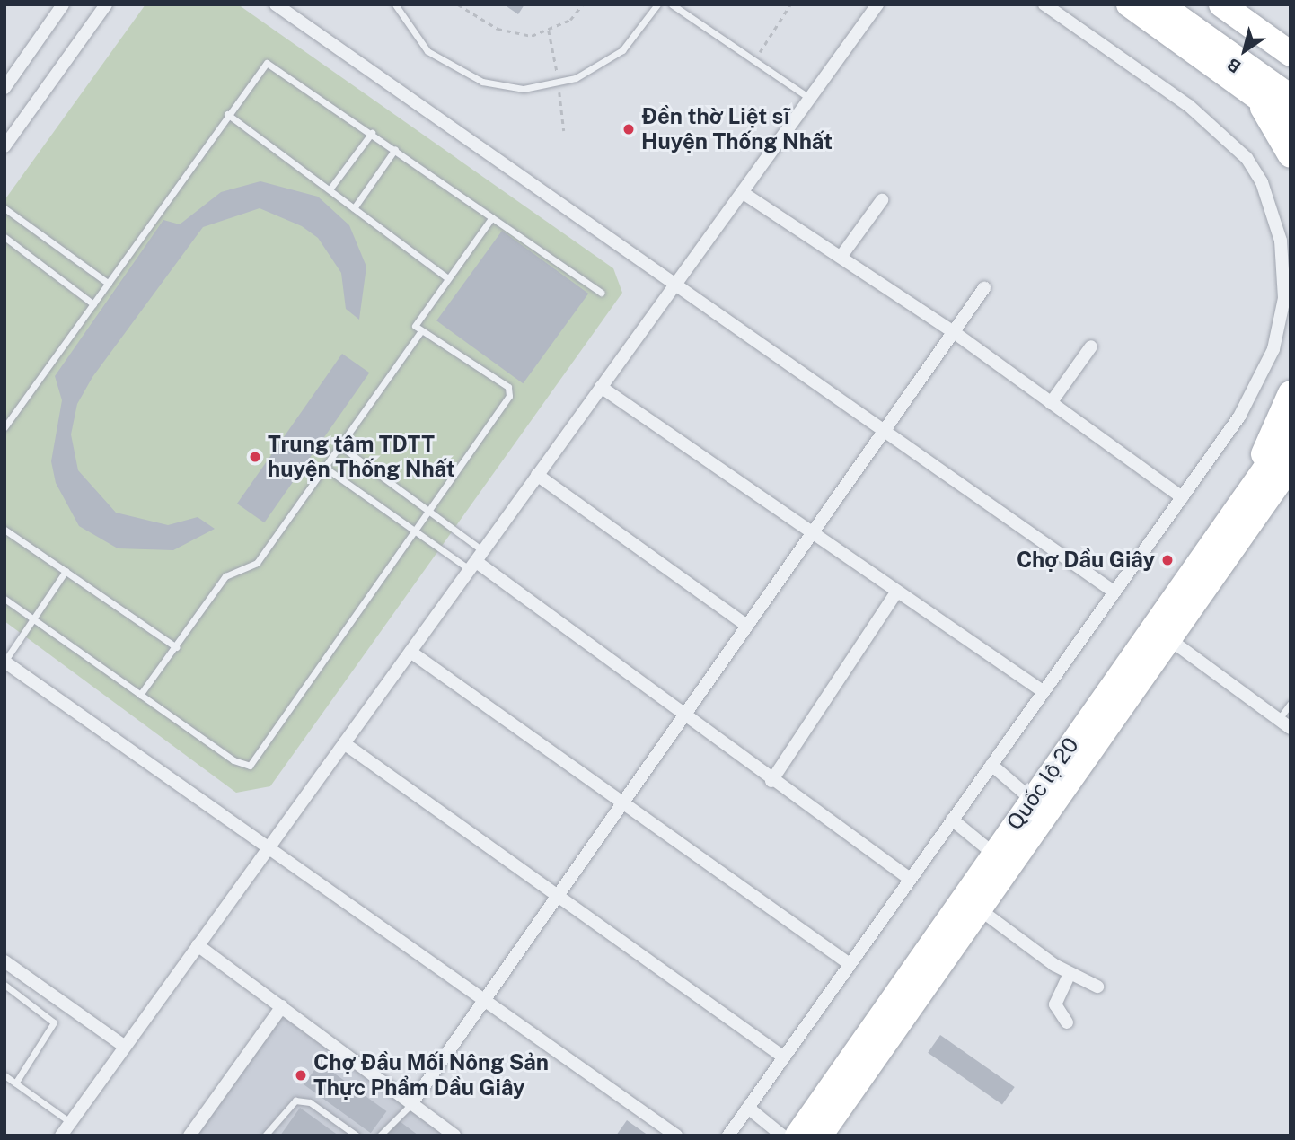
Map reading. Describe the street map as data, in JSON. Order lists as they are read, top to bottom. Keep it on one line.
{"streets":{"highway":["Quốc lộ 20"]},"places":["Đền thờ Liệt sĩ Huyện Thống Nhất","Trung tâm TDTT huyện Thống Nhất","Chợ Dầu Giây","Chợ Đầu Mối Nông Sản Thực Phẩm Dầu Giây"],"north":"bottom left"}
